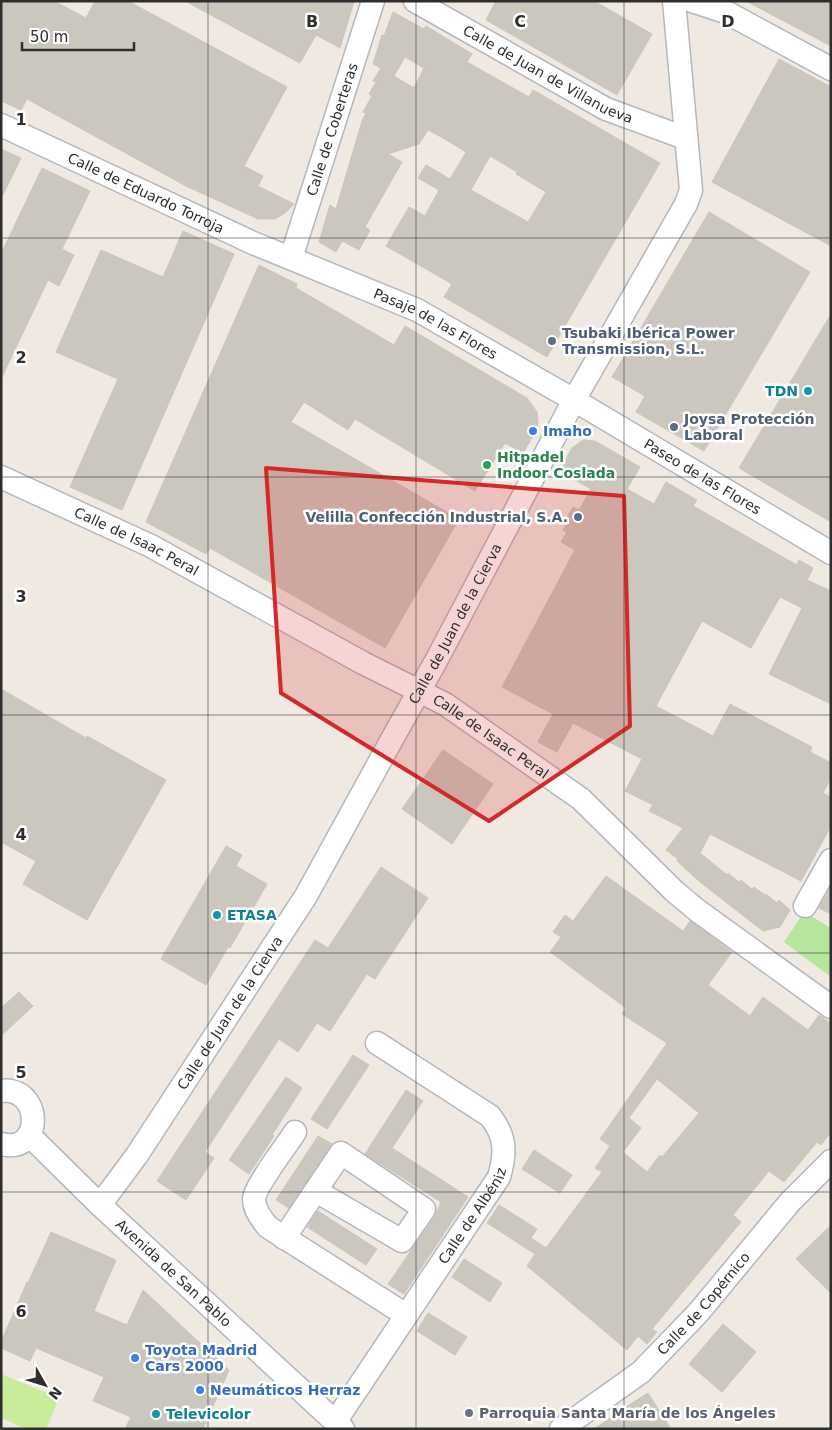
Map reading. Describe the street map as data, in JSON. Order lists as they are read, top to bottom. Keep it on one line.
{"streets":{"street":["Calle de Juan de Villanueva","Calle de Coberteras","Calle de Eduardo Torroja","Pasaje de las Flores","Paseo de las Flores","Calle de Isaac Peral","Calle de Juan de la Cierva","Calle de Albéniz","Avenida de San Pablo","Calle de Copérnico"]},"crossings":[["Calle de Juan de Villanueva","Calle de Juan de la Cierva"],["Calle de Coberteras","Calle de Eduardo Torroja"],["Calle de Coberteras","Pasaje de las Flores"],["Calle de Eduardo Torroja","Pasaje de las Flores"],["Pasaje de las Flores","Paseo de las Flores"],["Pasaje de las Flores","Calle de Juan de la Cierva"],["Paseo de las Flores","Calle de Juan de la Cierva"],["Calle de Isaac Peral","Calle de Juan de la Cierva"],["Calle de Juan de la Cierva","Avenida de San Pablo"],["Calle de Albéniz","Avenida de San Pablo"]],"places":["Tsubaki Ibérica Power Transmission, S.L.","TDN","Joysa Protección Laboral","Imaho","Hitpadel Indoor Coslada","Velilla Confección Industrial, S.A.","ETASA","Toyota Madrid Cars 2000","Neumáticos Herraz","Parroquia Santa María de los Ángeles","Televicolor"],"scale_bar":"50 m","north":"bottom right","grid":{"columns":["B","C","D"],"rows":["1","2","3","4","5","6"]}}
